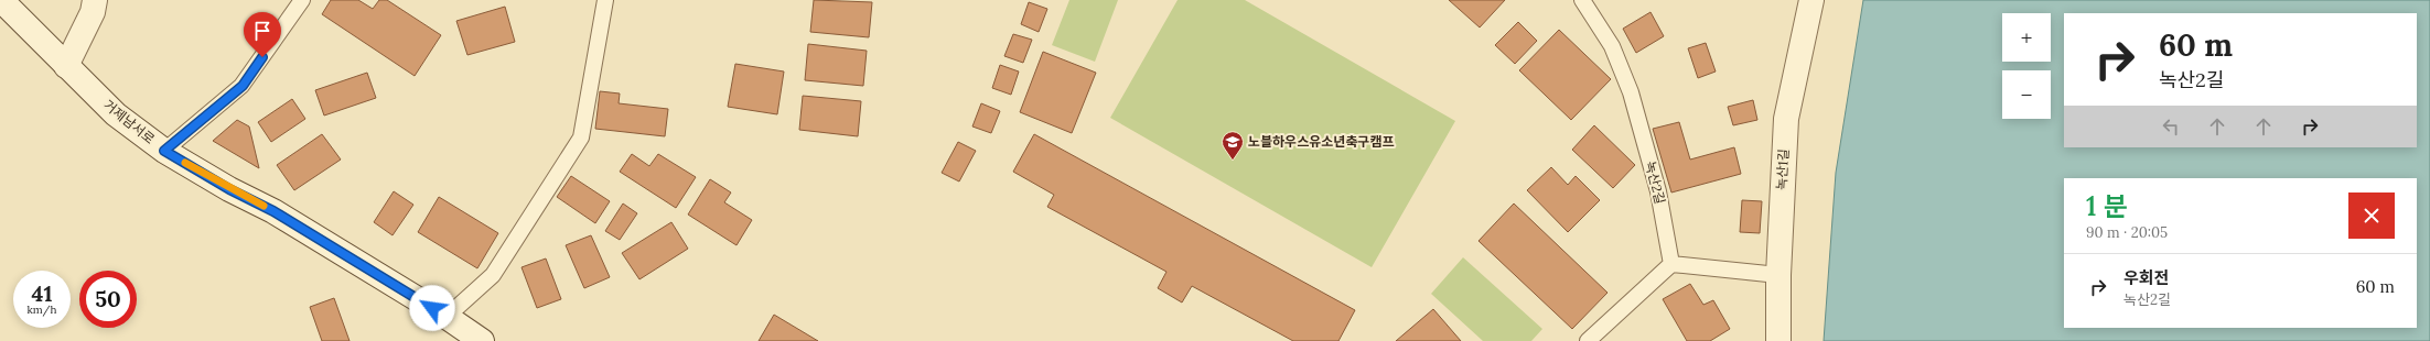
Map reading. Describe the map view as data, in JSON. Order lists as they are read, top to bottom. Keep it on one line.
{"streets":{"main road":["거제남서로","녹산1길"],"lane":["녹산2길"]},"places":{"school or university":["노블하우스유소년축구캠프"]},"page":{"map_buttons":["+","−"],"turn":["60 m","녹산2길"],"heading":["1 분","90 m · 20:05"],"list":[{"name":"우회전","note":"녹산2길","value":"60 m"}],"speed":"41 km/h","limit":"50"}}
